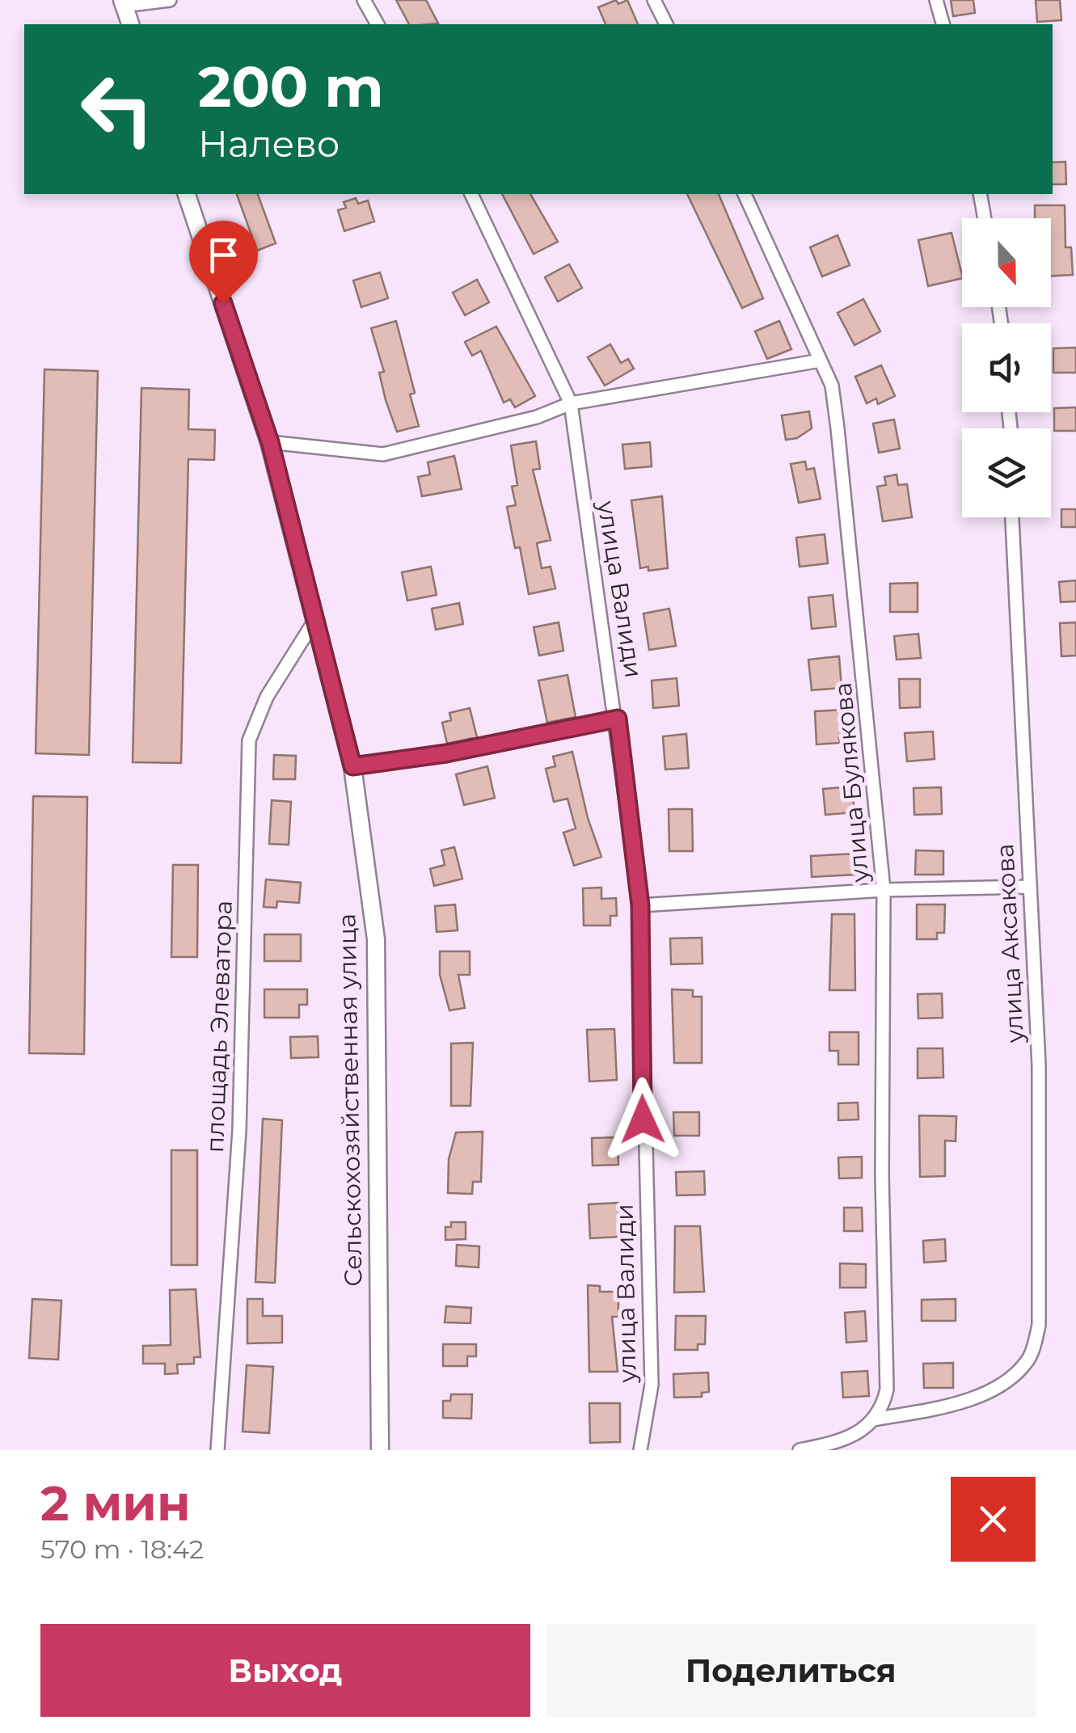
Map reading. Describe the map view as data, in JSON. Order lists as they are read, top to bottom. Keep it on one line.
{"streets":{"main road":["Сельскохозяйственная улица"],"street":["улица Валиди","улица Булякова","улица Аксакова","площадь Элеватора"]},"crossings":[["улица Булякова","улица Аксакова"],["площадь Элеватора","Сельскохозяйственная улица"]],"north":"bottom","page":{"turn":["200 m","Налево"],"heading":["2 мин","570 m · 18:42"],"buttons":["Выход","Поделиться"]}}
